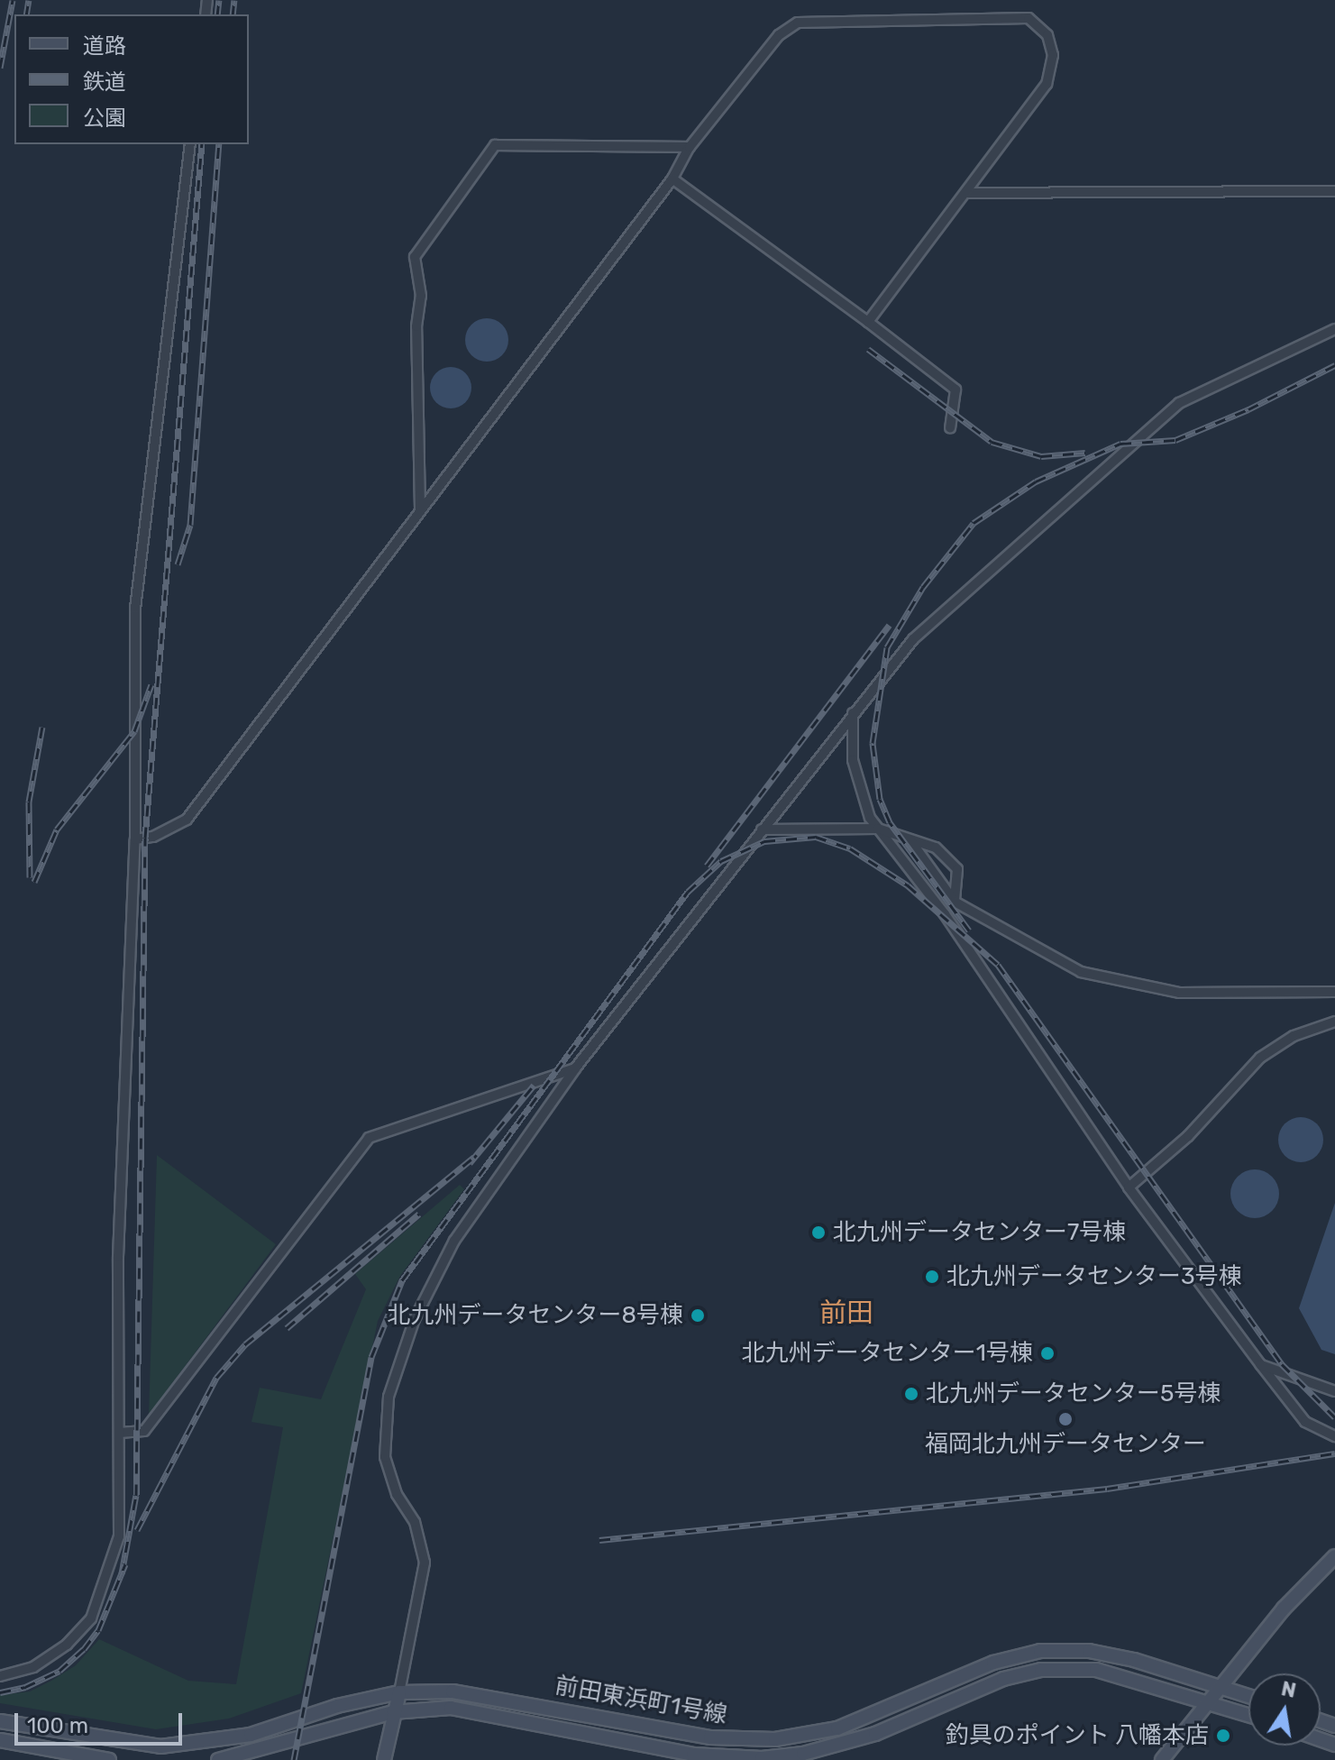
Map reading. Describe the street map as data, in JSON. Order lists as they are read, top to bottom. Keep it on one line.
{"streets":{"street":["前田東浜町1号線"]},"districts":["前田"],"places":["北九州データセンター7号棟","北九州データセンター3号棟","北九州データセンター8号棟","北九州データセンター1号棟","北九州データセンター5号棟","福岡北九州データセンター","釣具のポイント 八幡本店"],"legend":["道路","鉄道","公園"],"scale_bar":"100 m","north":"top"}
